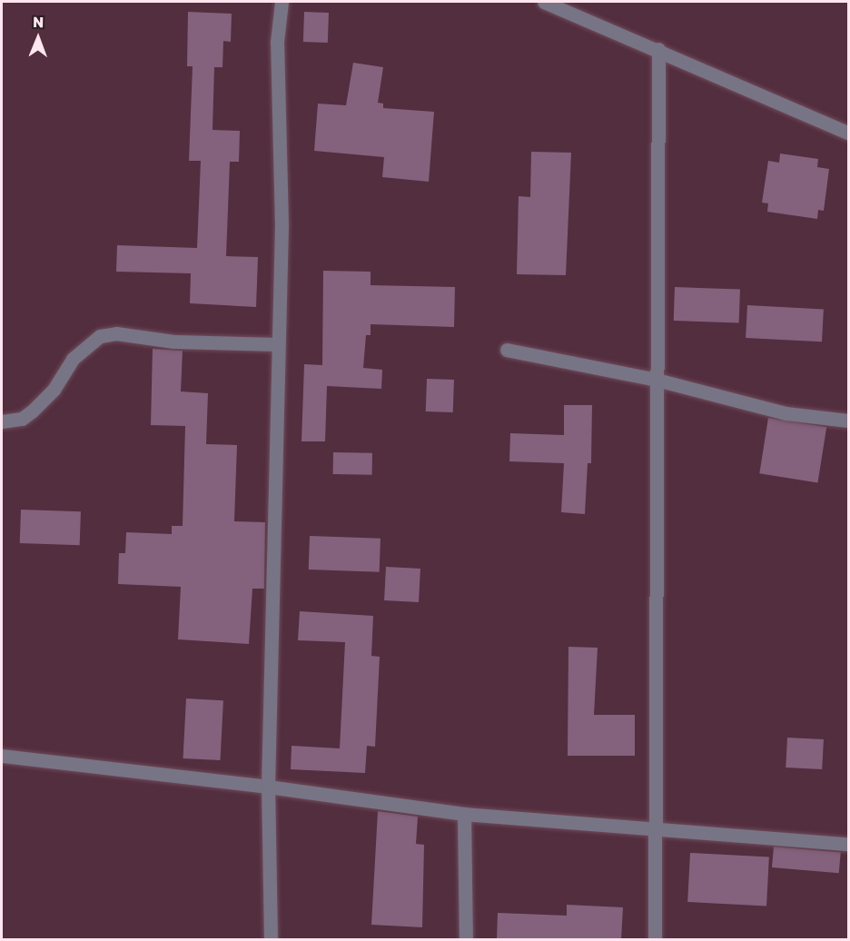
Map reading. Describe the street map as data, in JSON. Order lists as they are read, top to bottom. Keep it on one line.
{"north":"top"}
